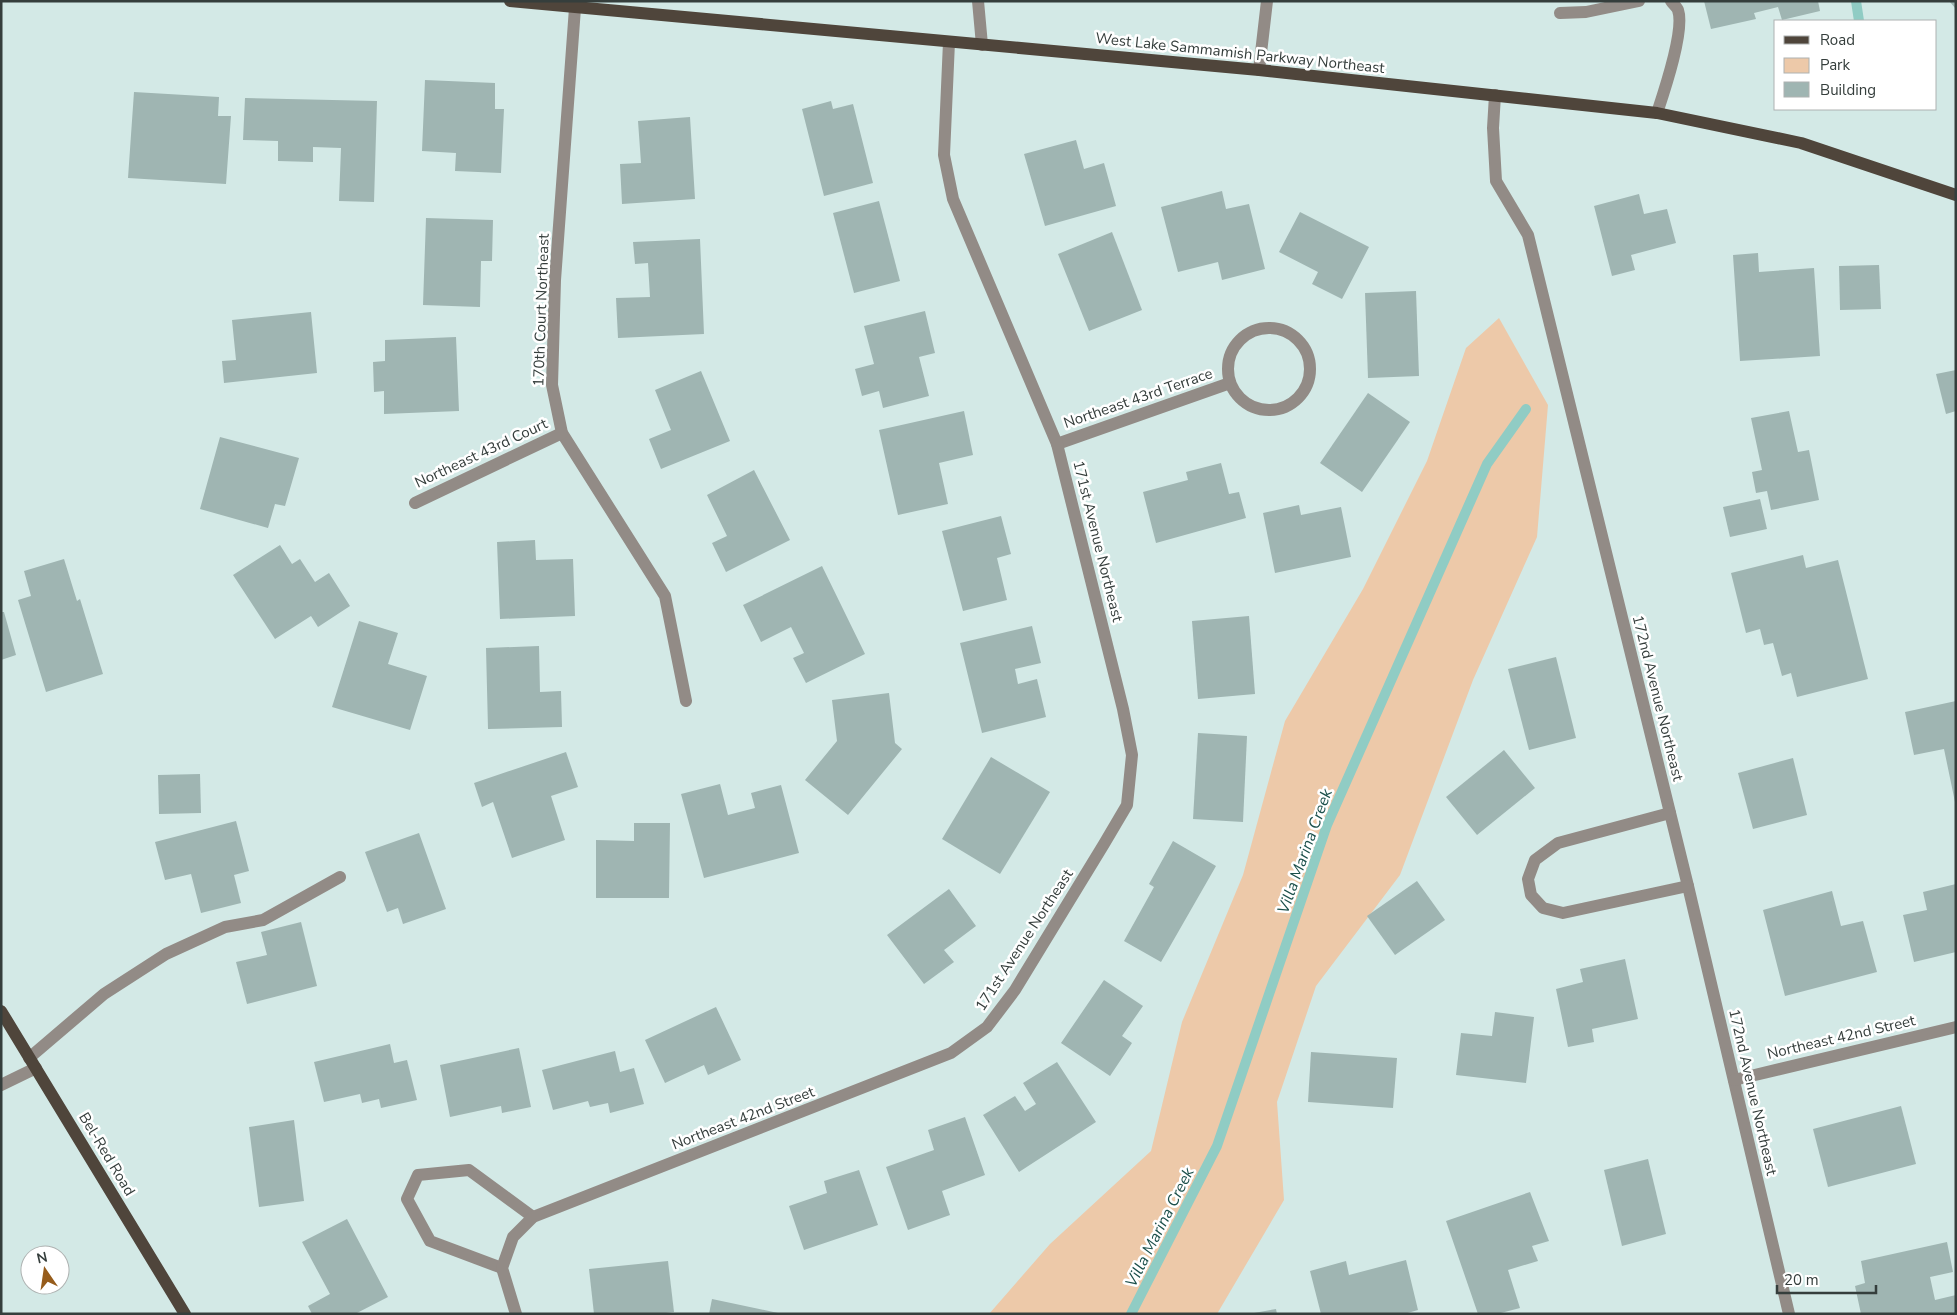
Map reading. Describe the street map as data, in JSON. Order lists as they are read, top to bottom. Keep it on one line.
{"streets":{"main road":["West Lake Sammamish Parkway Northeast","Bel-Red Road"],"street":["170th Court Northeast","Northeast 43rd Terrace","Northeast 43rd Court","171st Avenue Northeast","172nd Avenue Northeast","Northeast 42nd Street"]},"crossings":[["West Lake Sammamish Parkway Northeast","170th Court Northeast"],["West Lake Sammamish Parkway Northeast","171st Avenue Northeast"],["West Lake Sammamish Parkway Northeast","172nd Avenue Northeast"],["170th Court Northeast","Northeast 43rd Court"],["Northeast 43rd Terrace","171st Avenue Northeast"],["171st Avenue Northeast","Northeast 42nd Street"],["172nd Avenue Northeast","Northeast 42nd Street"]],"water":["Villa Marina Creek"],"legend":["Road","Park","Building"],"scale_bar":"20 m","north":"top"}
